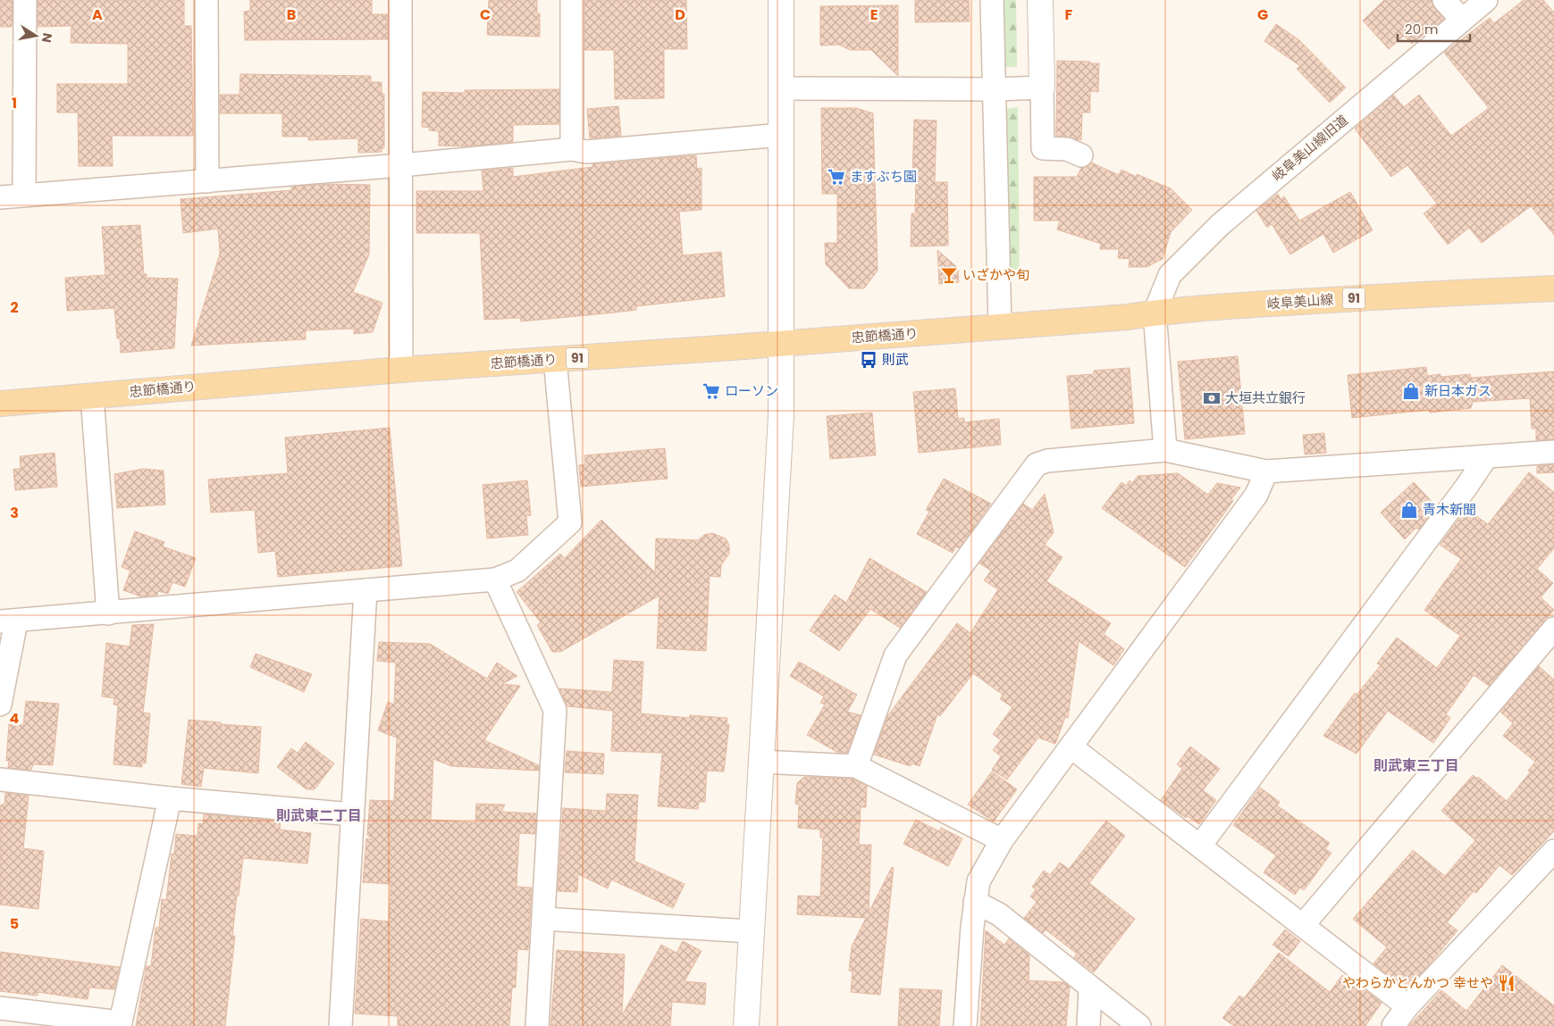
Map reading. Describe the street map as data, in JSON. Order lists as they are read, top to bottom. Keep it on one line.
{"streets":{"main road":["91","岐阜美山線","忠節橋通り"],"street":["岐阜美山線旧道"]},"crossings":[["岐阜美山線旧道","岐阜美山線"],["岐阜美山線旧道","忠節橋通り"],["岐阜美山線","忠節橋通り"]],"districts":["則武東三丁目","則武東二丁目"],"places":{"supermarket":["ますぶち園","ローソン"],"bar":["いざかや旬"],"bus stop":["則武"],"shop":["新日本ガス","青木新聞"],"bank":["大垣共立銀行"],"restaurant":["やわらかとんかつ 幸せや"]},"scale_bar":"20 m","north":"right","grid":{"columns":["A","B","C","D","E","F","G"],"rows":["1","2","3","4","5"]}}
